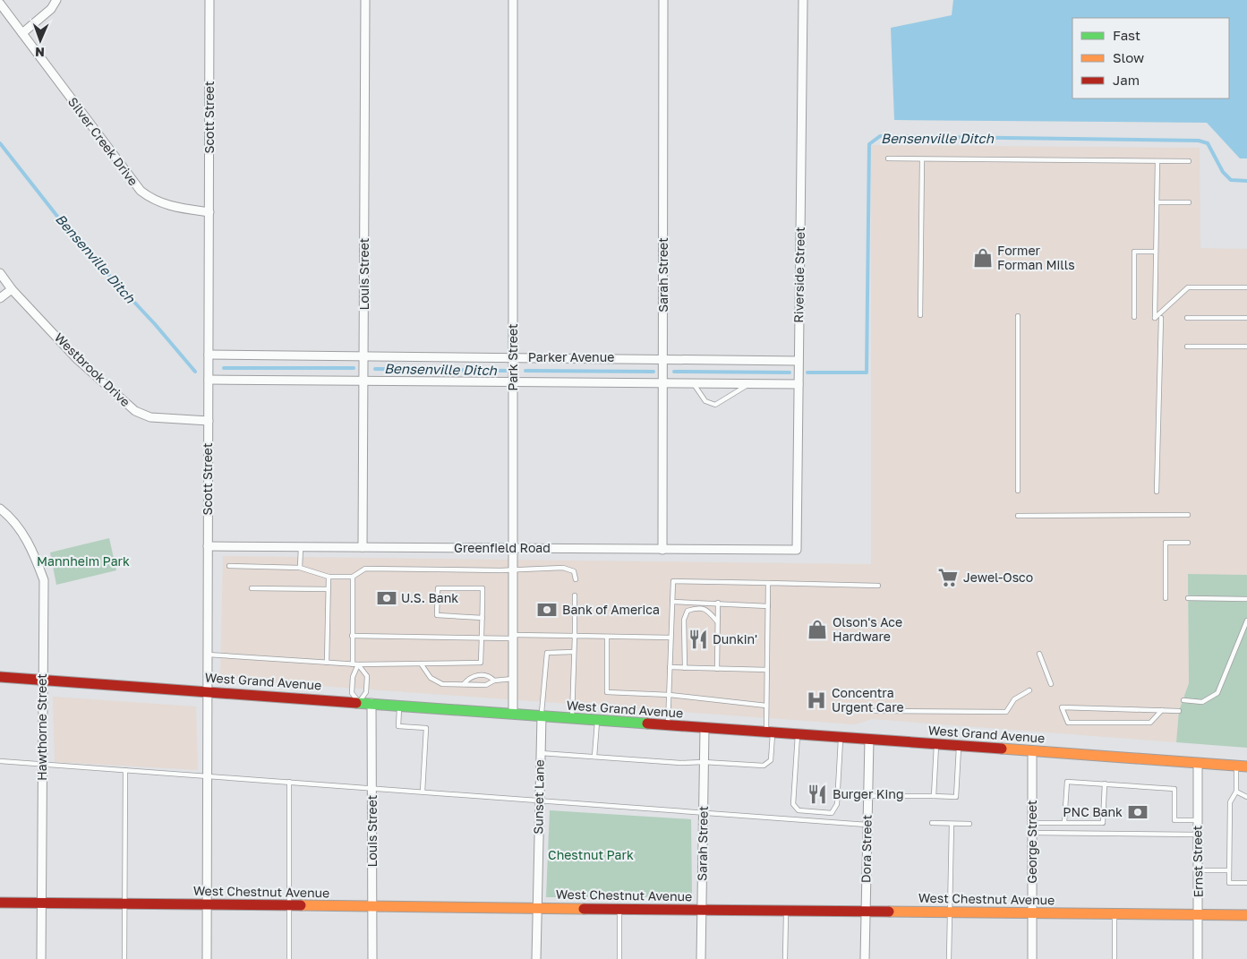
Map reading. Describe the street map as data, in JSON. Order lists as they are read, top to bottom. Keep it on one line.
{"streets":{"main road":["West Grand Avenue","West Chestnut Avenue"],"street":["Scott Street","Silver Creek Drive","Louis Street","Sarah Street","Riverside Street","Park Street","Parker Avenue","Westbrook Drive","Greenfield Road","Hawthorne Street","Sunset Lane","George Street","Dora Street","Ernst Street"]},"crossings":[["Scott Street","Silver Creek Drive"],["Scott Street","Parker Avenue"],["Scott Street","Westbrook Drive"],["Scott Street","Greenfield Road"],["Scott Street","West Grand Avenue"],["Scott Street","West Chestnut Avenue"],["Louis Street","Parker Avenue"],["Louis Street","Greenfield Road"],["Louis Street","West Grand Avenue"],["Louis Street","West Chestnut Avenue"],["Sarah Street","Parker Avenue"],["Sarah Street","Greenfield Road"],["Sarah Street","West Grand Avenue"],["Sarah Street","West Chestnut Avenue"],["Riverside Street","Parker Avenue"],["Riverside Street","Greenfield Road"],["Park Street","Parker Avenue"],["Park Street","Greenfield Road"],["Park Street","West Grand Avenue"],["West Grand Avenue","Hawthorne Street"],["West Grand Avenue","Sunset Lane"],["West Grand Avenue","George Street"],["West Grand Avenue","Dora Street"],["West Grand Avenue","Ernst Street"],["Hawthorne Street","West Chestnut Avenue"],["Sunset Lane","West Chestnut Avenue"],["George Street","West Chestnut Avenue"],["Dora Street","West Chestnut Avenue"],["Ernst Street","West Chestnut Avenue"]],"water":["Bensenville Ditch"],"parks":["Mannheim Park","Chestnut Park"],"places":{"shop":["Former Forman Mills","Olson's Ace Hardware"],"supermarket":["Jewel-Osco"],"bank":["U.S. Bank","Bank of America","PNC Bank"],"restaurant":["Dunkin'","Burger King"],"hospital":["Concentra Urgent Care"]},"legend":["Fast","Slow","Jam"],"north":"bottom"}
